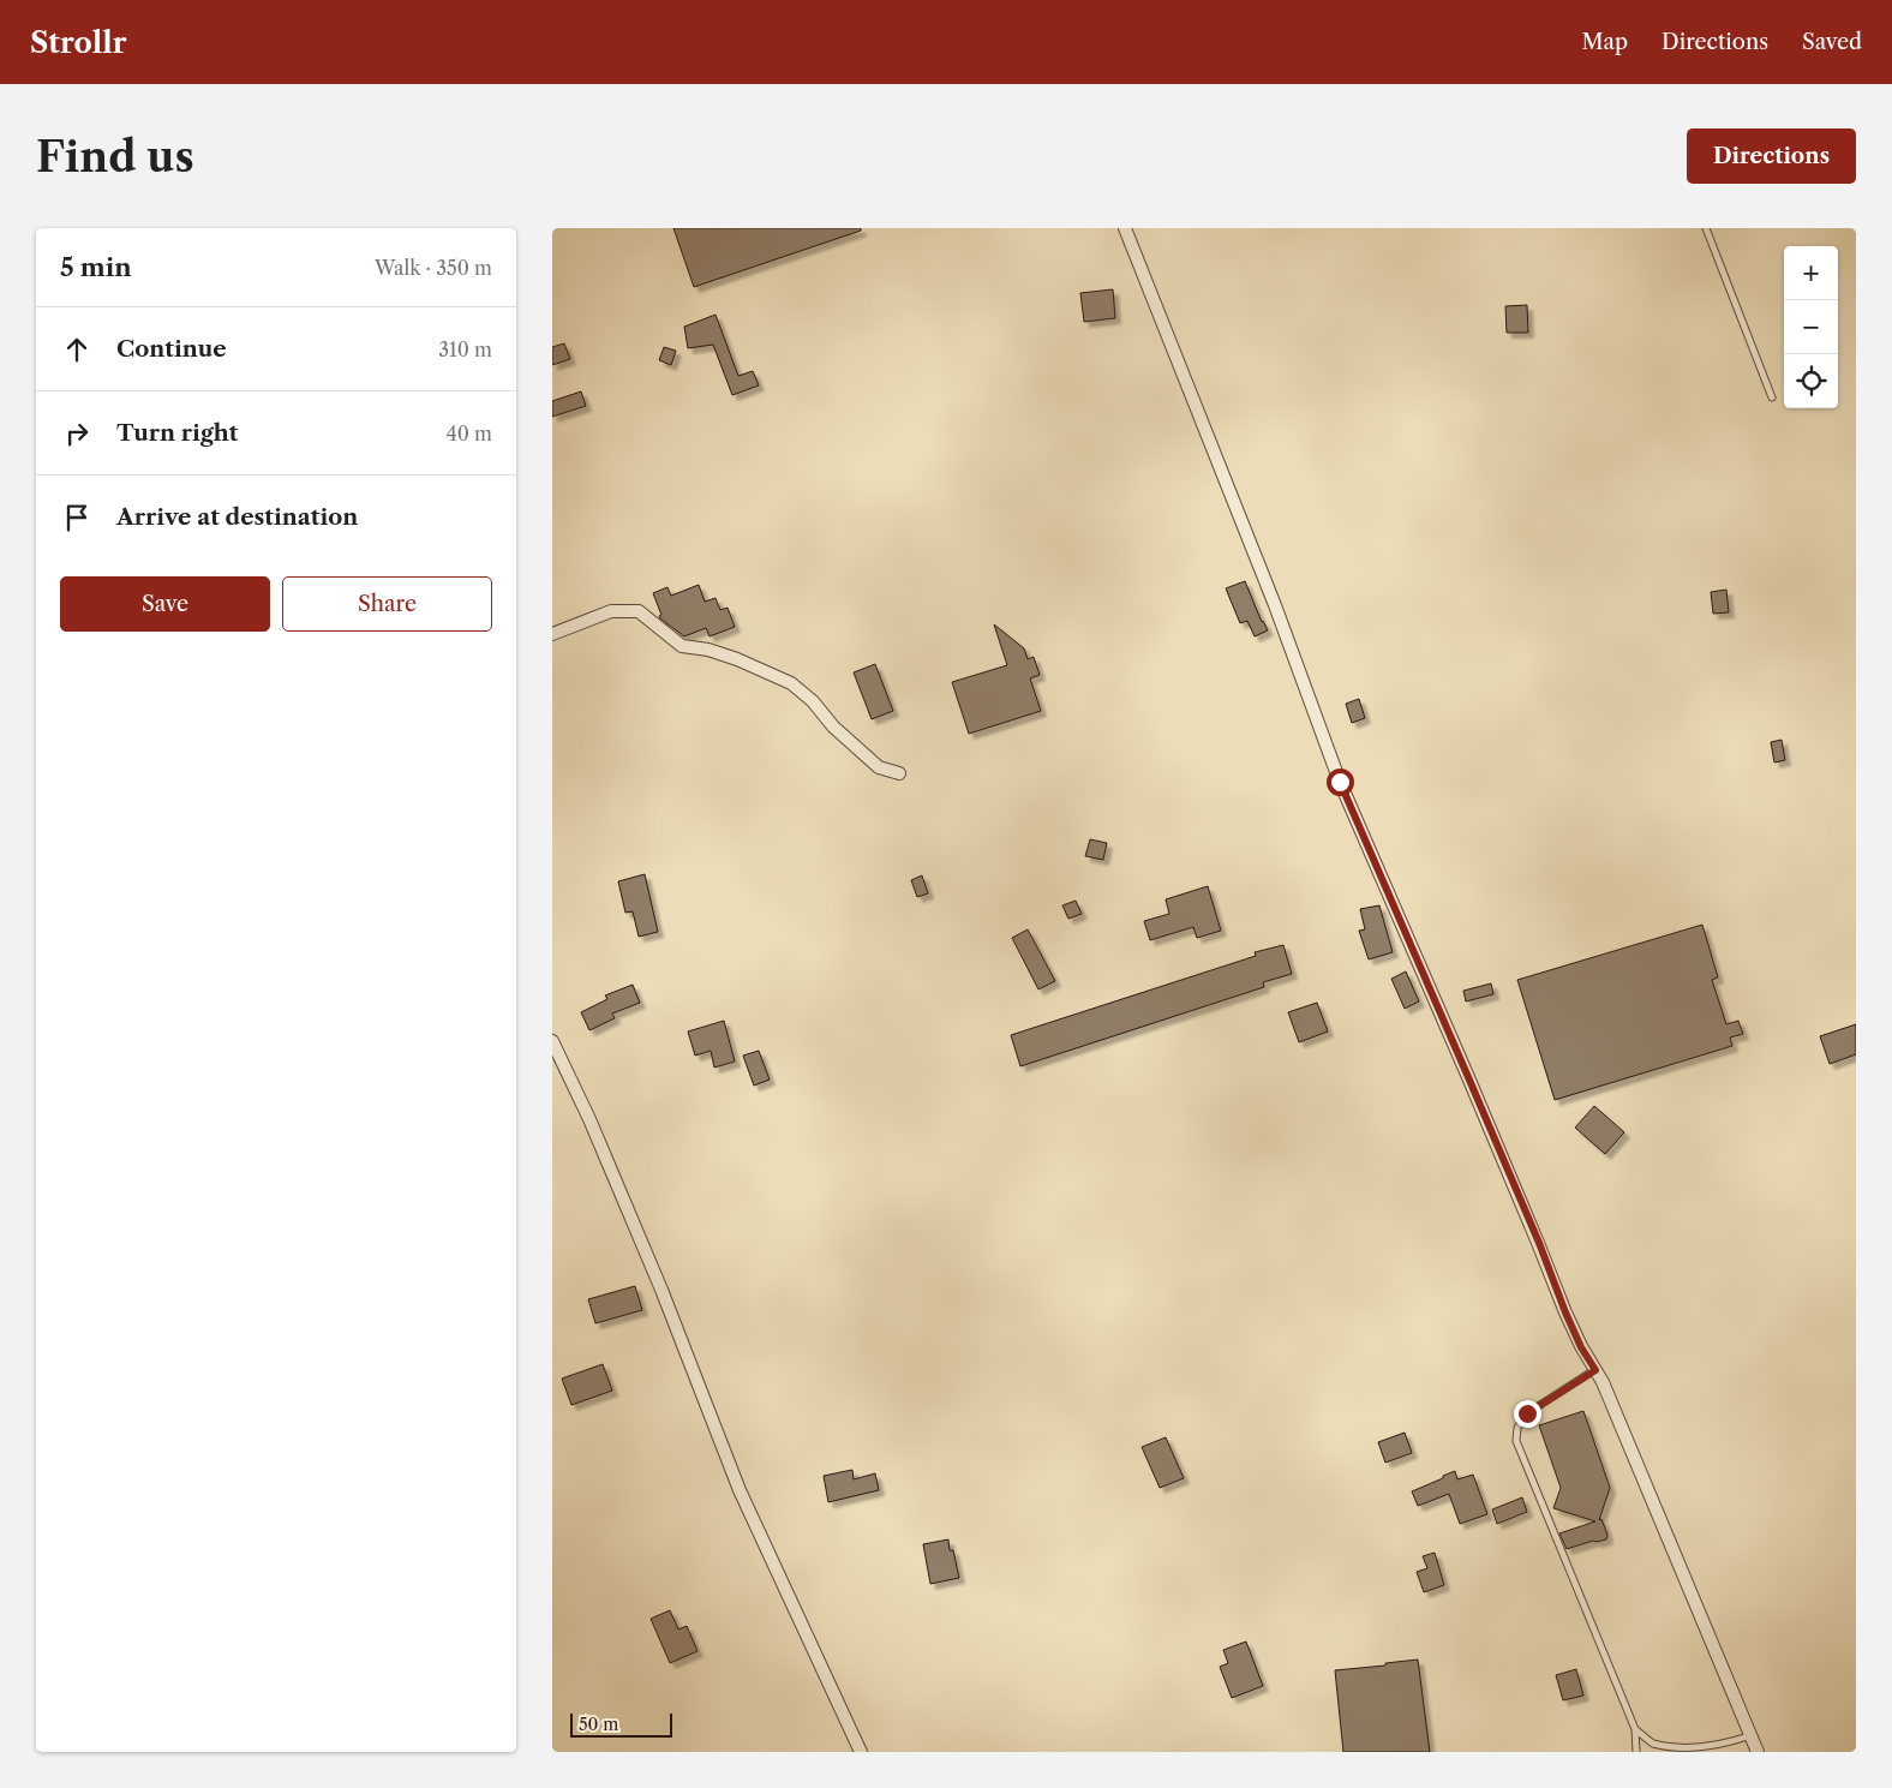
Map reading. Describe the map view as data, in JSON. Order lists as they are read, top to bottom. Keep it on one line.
{"scale_bar":"50 m","page":{"header":"Strollr","nav":["Map","Directions","Saved"],"buttons":["Directions",["Save","Share"]],"title":"Find us","heading":["5 min","Walk · 350 m"],"map_buttons":["+","−"],"list":[["Continue","310 m"],["Turn right","40 m"],"Arrive at destination"],"scale":"50 m"}}
